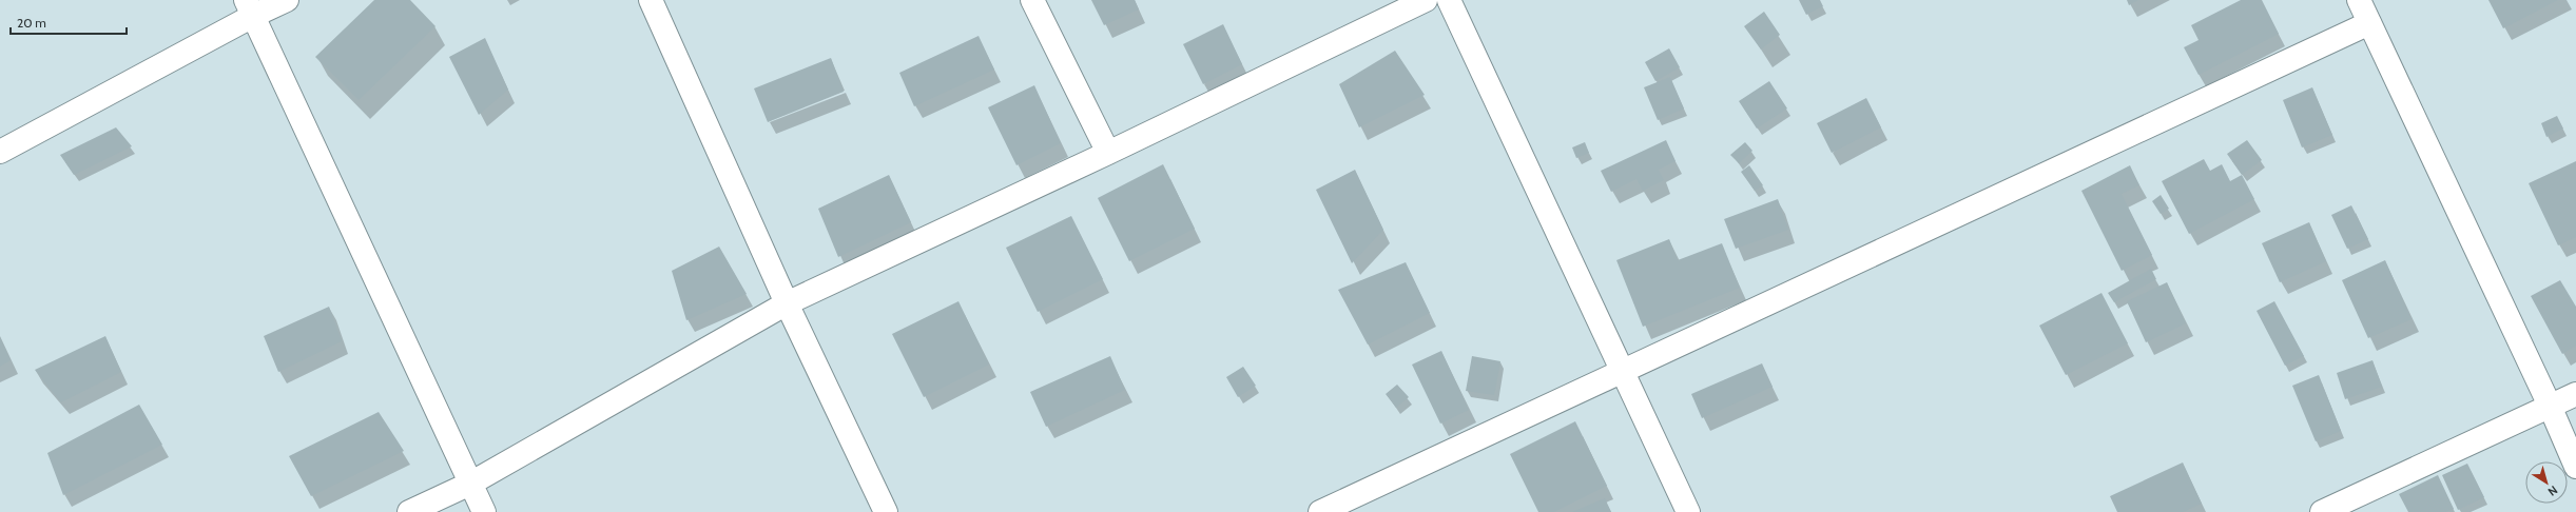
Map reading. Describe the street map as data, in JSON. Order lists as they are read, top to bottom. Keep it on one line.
{"scale_bar":"20 m","north":"bottom right"}
